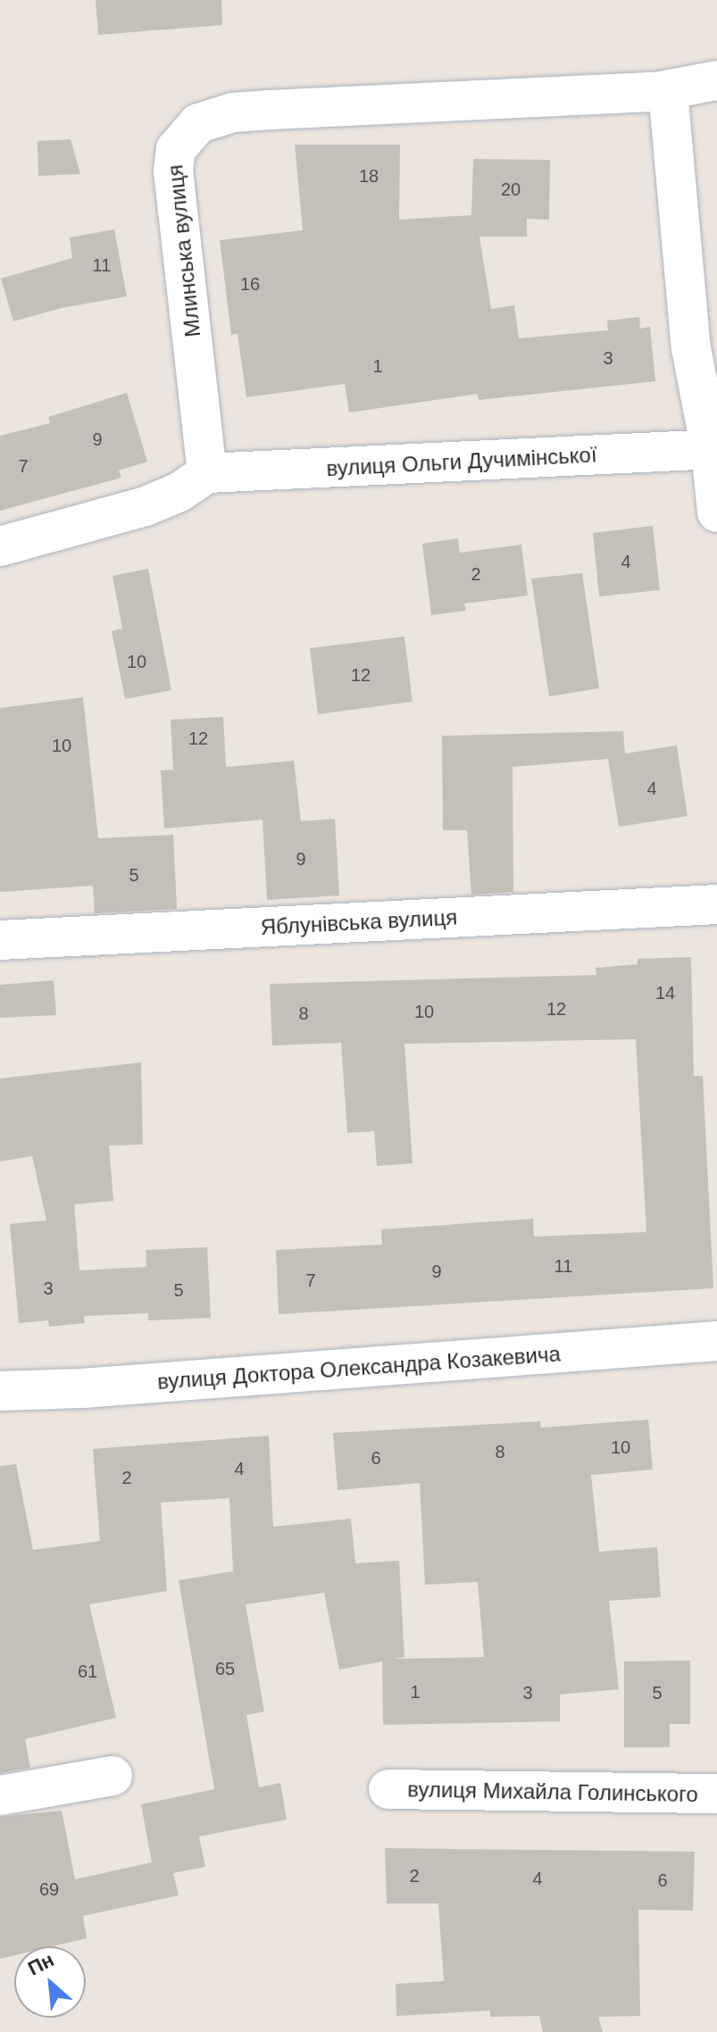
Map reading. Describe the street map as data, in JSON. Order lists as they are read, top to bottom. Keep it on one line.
{"streets":{"street":["Млинська вулиця","вулиця Ольги Дучимінської","Яблунівська вулиця","вулиця Доктора Олександра Козакевича","вулиця Михайла Голинського"]},"crossings":[["Млинська вулиця","вулиця Ольги Дучимінської"]],"house_numbers":["18","20","11","16","3","1","9","7","4","2","10","12","12","10","4","9","5","14","12","10","8","11","9","7","3","5","10","8","6","4","2","65","61","1","3","5","2","4","6","69"],"north":"top left"}
